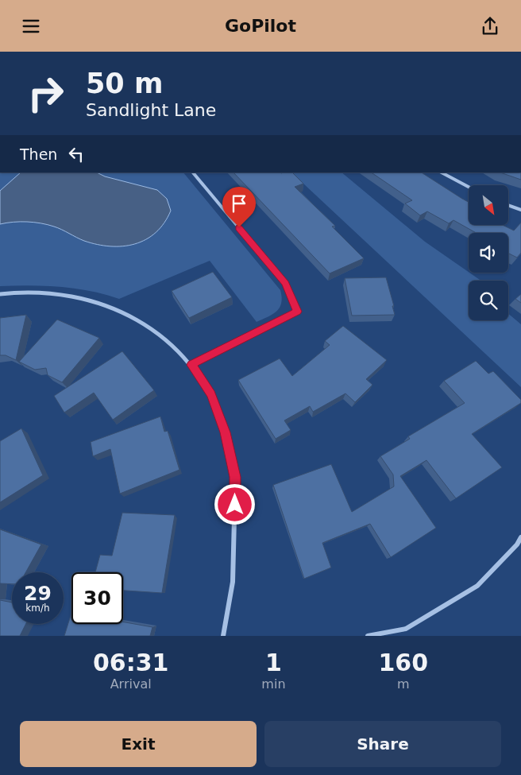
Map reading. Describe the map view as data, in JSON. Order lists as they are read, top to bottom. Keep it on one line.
{"north":"bottom right","page":{"header":"GoPilot","turn":["50 m","Sandlight Lane"],"then":"Then","speed":"29 km/h","limit":"30","eta":["06:31","Arrival","1","min","160","m"],"buttons":["Exit","Share"]}}
